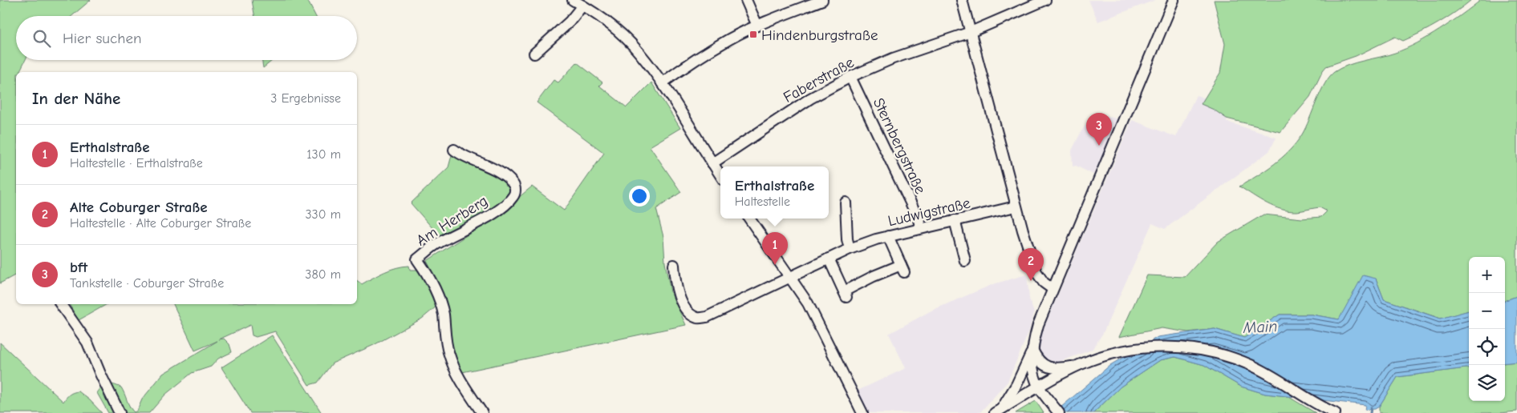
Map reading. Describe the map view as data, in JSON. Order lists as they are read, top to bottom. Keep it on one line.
{"streets":{"street":["Faberstraße","Sternbergstraße","Ludwigstraße","Am Herberg"]},"crossings":[["Faberstraße","Sternbergstraße"],["Sternbergstraße","Ludwigstraße"]],"water":["Main"],"places":{"transit":["Hindenburgstraße"]},"page":{"search":"Hier suchen","heading":["In der Nähe","3 Ergebnisse"],"pins":["3","1","2"],"list":[{"mark":"1","name":"Erthalstraße","note":"Haltestelle · Erthalstraße","value":"130 m"},{"mark":"2","name":"Alte Coburger Straße","note":"Haltestelle · Alte Coburger Straße","value":"330 m"},{"mark":"3","name":"bft","note":"Tankstelle · Coburger Straße","value":"380 m"}],"popup":["Erthalstraße","Haltestelle"],"map_buttons":["+","−"]}}
